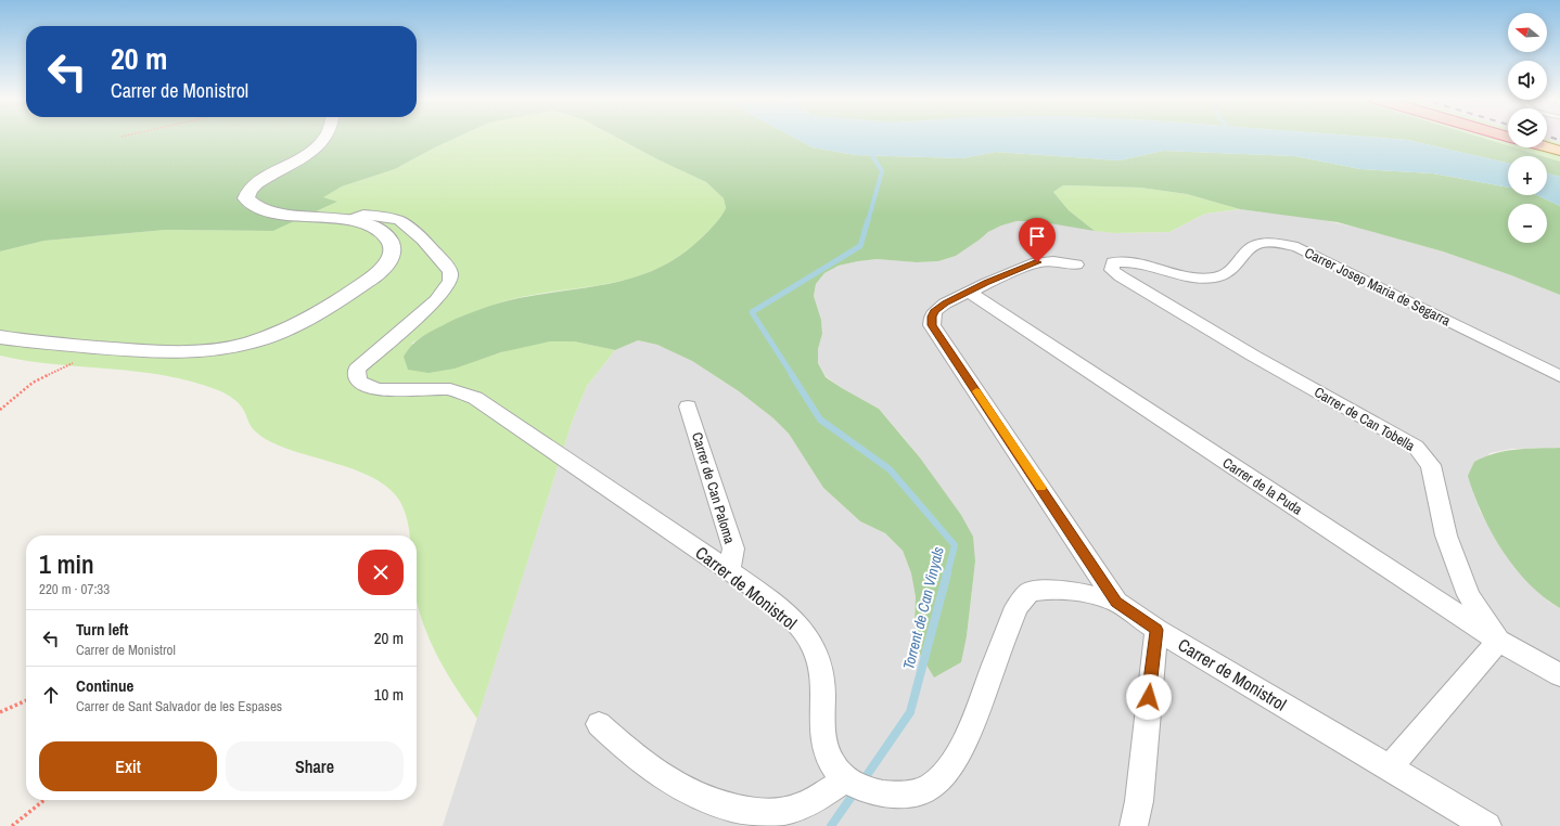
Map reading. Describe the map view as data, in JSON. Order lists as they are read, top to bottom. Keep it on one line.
{"streets":{"street":["Carrer Josep Maria de Segarra","Carrer de Can Tobella","Carrer de la Puda","Carrer de Can Paloma","Carrer de Monistrol"]},"crossings":[["Carrer Josep Maria de Segarra","Carrer de Can Tobella"],["Carrer de Can Tobella","Carrer de la Puda"],["Carrer de Can Paloma","Carrer de Monistrol"]],"water":["Torrent de Can Vinyals"],"north":"left","page":{"map_buttons":["+","−"],"turn":["20 m","Carrer de Monistrol"],"heading":["1 min","220 m · 07:33"],"list":[{"name":"Turn left","note":"Carrer de Monistrol","value":"20 m"},{"name":"Continue","note":"Carrer de Sant Salvador de les Espases","value":"10 m"}],"buttons":["Exit","Share"]}}
